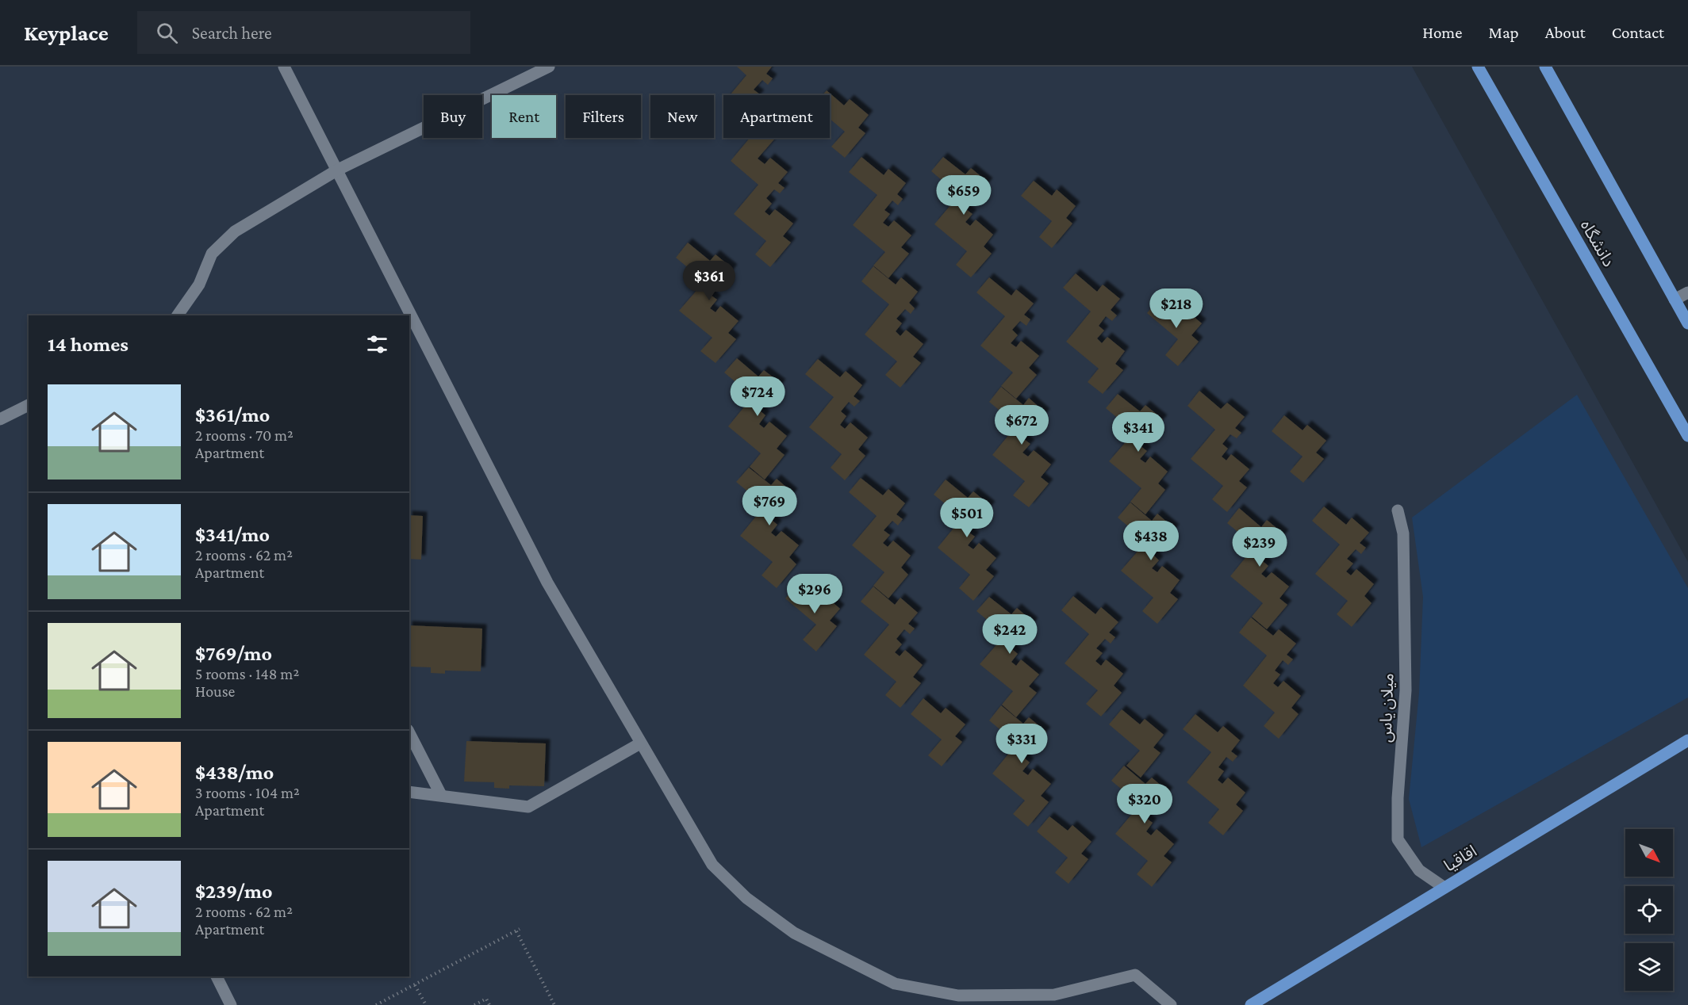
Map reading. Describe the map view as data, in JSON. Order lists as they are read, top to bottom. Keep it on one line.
{"streets":{"main road":["دانشگاه","اقاقیا"],"street":["میلان یاس"]},"crossings":[["میلان یاس","اقاقیا"]],"north":"bottom right","page":{"header":"Keyplace","search":"Search here","nav":["Home","Map","About","Contact"],"chip":["Buy","Rent","Filters","New","Apartment"],"price":["$659","$361","$218","$724","$672","$341","$769","$501","$438","$239","$296","$242","$331","$320"],"heading":"14 homes","list":[{"name":"$361/mo","note":"2 rooms · 70 m² · Apartment"},{"name":"$341/mo","note":"2 rooms · 62 m² · Apartment"},{"name":"$769/mo","note":"5 rooms · 148 m² · House"},{"name":"$438/mo","note":"3 rooms · 104 m² · Apartment"},{"name":"$239/mo","note":"2 rooms · 62 m² · Apartment"}]}}
